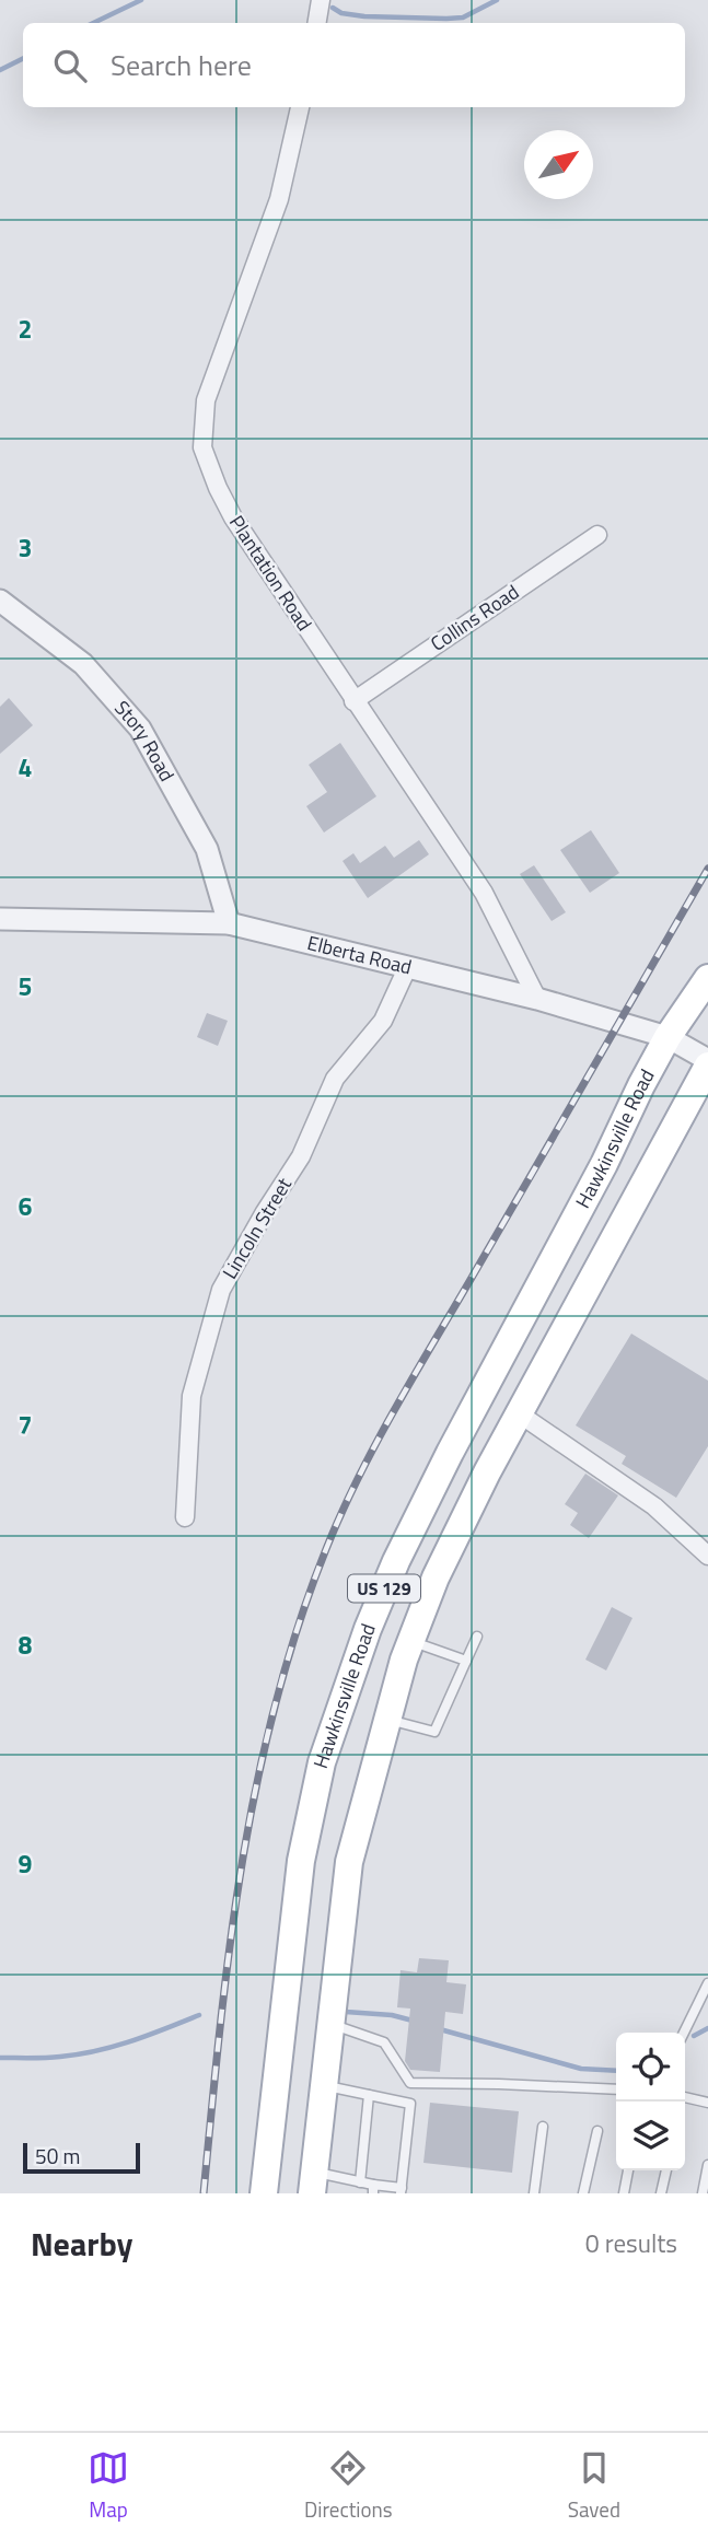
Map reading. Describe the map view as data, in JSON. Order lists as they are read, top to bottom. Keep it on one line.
{"streets":{"main road":["Hawkinsville Road","US 129"],"street":["Plantation Road","Collins Road","Story Road","Elberta Road","Lincoln Street"]},"crossings":[["Plantation Road","Collins Road"],["Plantation Road","Elberta Road"],["Story Road","Elberta Road"],["Elberta Road","Hawkinsville Road"],["Elberta Road","Lincoln Street"],["Elberta Road","US 129"],["Hawkinsville Road","US 129"]],"scale_bar":"50 m","north":"top right","page":{"search":"Search here","scale":"50 m","heading":["Nearby","0 results"],"nav":["Map","Directions","Saved"]},"grid":{"rows":["2","3","4","5","6","7","8","9"]}}
